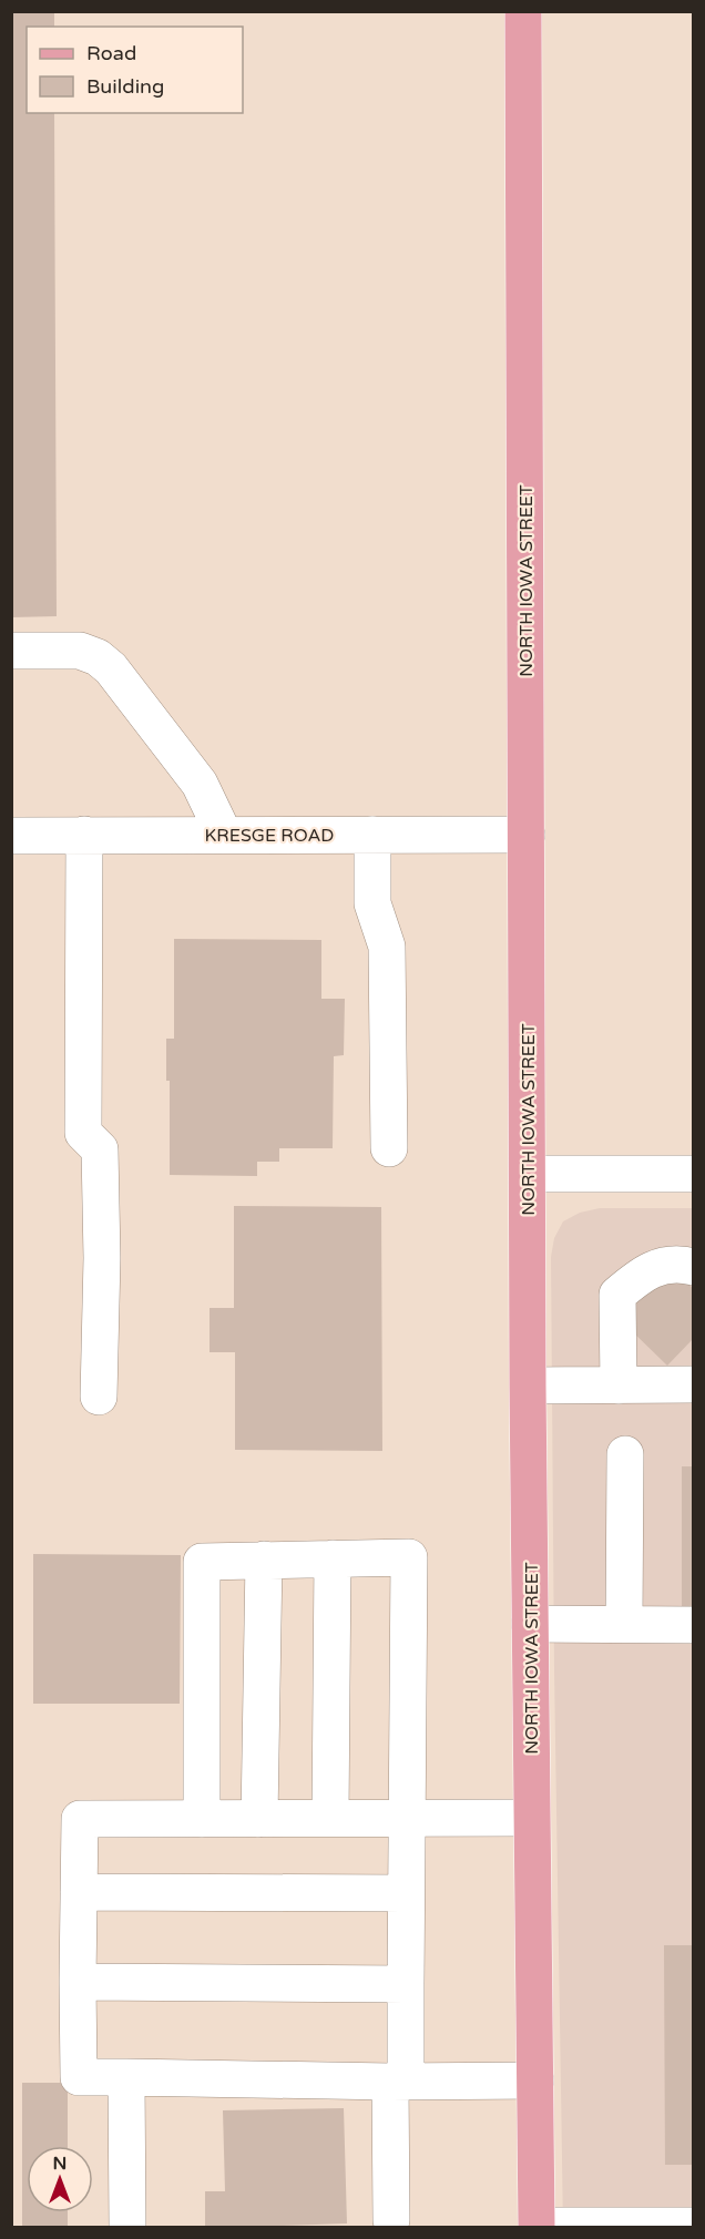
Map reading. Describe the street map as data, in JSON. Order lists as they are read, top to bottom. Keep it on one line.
{"streets":{"main road":["NORTH IOWA STREET"],"street":["KRESGE ROAD"]},"crossings":[["NORTH IOWA STREET","KRESGE ROAD"]],"legend":["Road","Building"],"north":"top"}
